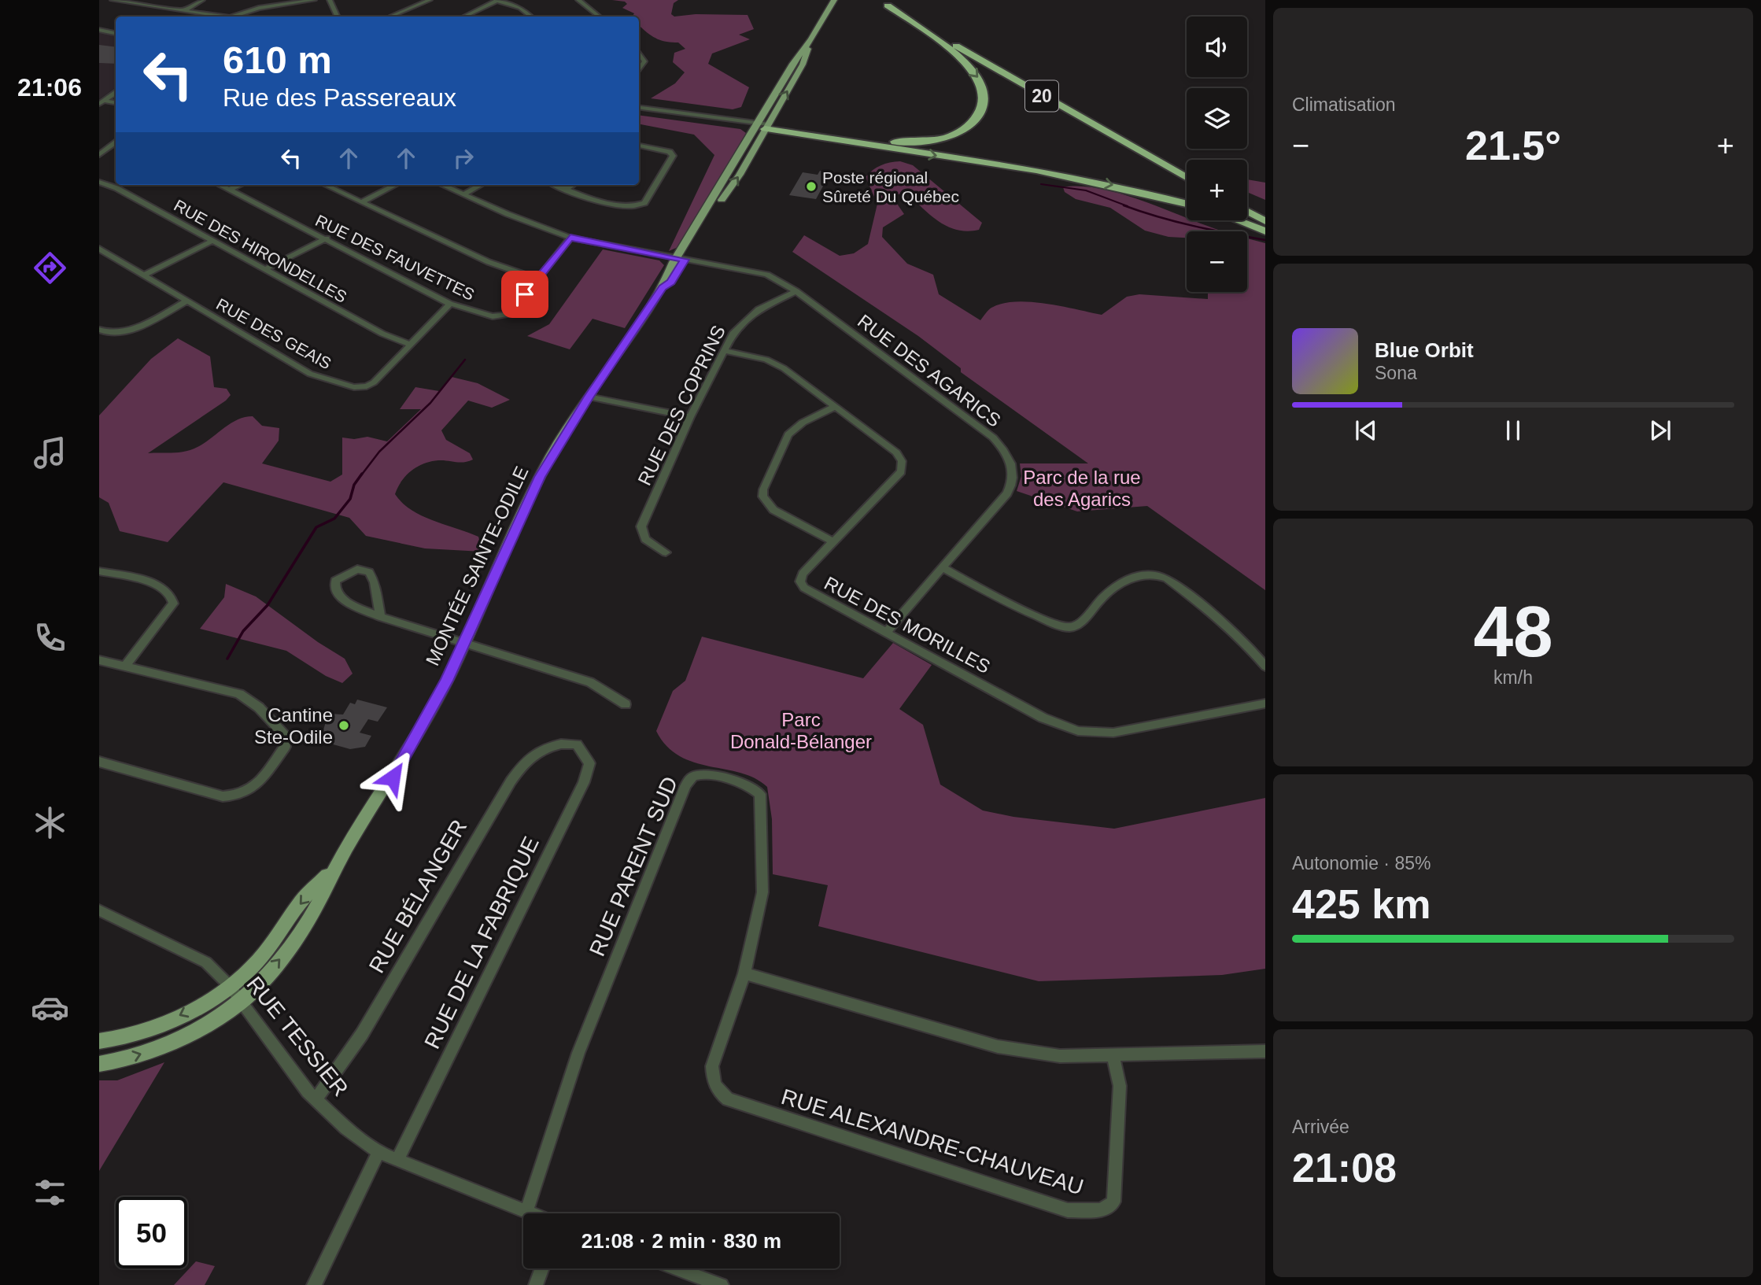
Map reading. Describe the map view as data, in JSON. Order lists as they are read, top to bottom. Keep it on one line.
{"streets":{"highway":["20"],"main road":["MONTÉE SAINTE-ODILE"],"street":["RUE DES HIRONDELLES","RUE DES FAUVETTES","RUE DES GEAIS","RUE DES AGARICS","RUE DES COPRINS","RUE DES MORILLES","RUE PARENT SUD","RUE BÉLANGER","RUE DE LA FABRIQUE","RUE TESSIER","RUE ALEXANDRE-CHAUVEAU"]},"crossings":[["RUE DES HIRONDELLES","RUE DES GEAIS"],["RUE DES FAUVETTES","RUE DES GEAIS"],["RUE DES AGARICS","RUE DES COPRINS"],["RUE DES AGARICS","MONTÉE SAINTE-ODILE"],["RUE DES AGARICS","RUE DES MORILLES"],["RUE DES COPRINS","RUE DES MORILLES"],["MONTÉE SAINTE-ODILE","RUE TESSIER"],["RUE PARENT SUD","RUE TESSIER"],["RUE PARENT SUD","RUE ALEXANDRE-CHAUVEAU"],["RUE BÉLANGER","RUE DE LA FABRIQUE"],["RUE BÉLANGER","RUE TESSIER"],["RUE DE LA FABRIQUE","RUE TESSIER"]],"parks":["Parc de la rue des Agarics","Parc Donald-Bélanger"],"places":["Poste régional Sûreté Du Québec","Cantine Ste-Odile"],"page":{"tabs":"21:06","tile":["Climatisation",["48","km/h"],["Autonomie · 85%","425 km"],["Arrivée","21:08"]],"map_buttons":["+","−"],"turn":["610 m","Rue des Passereaux"],"heat":["−","21.5°","+"],"song":["Blue Orbit","Sona"],"limit":"50","trip":"21:08 · 2 min · 830 m"}}
